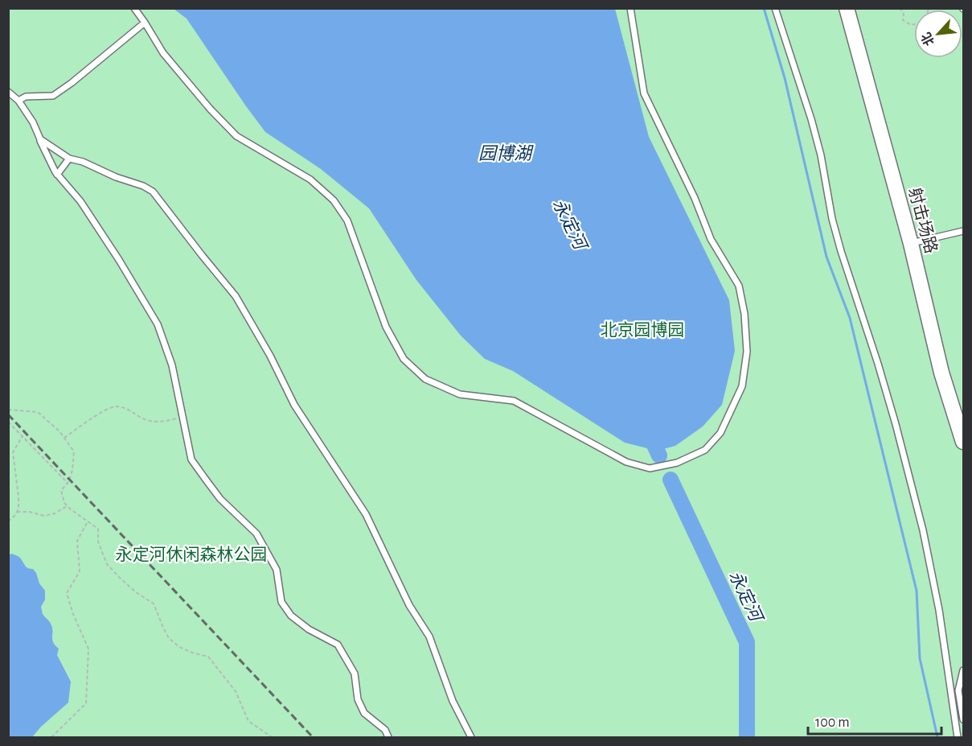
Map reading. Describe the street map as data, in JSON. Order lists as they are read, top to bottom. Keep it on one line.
{"streets":{"street":["射击场路"]},"water":["园博湖","永定河"],"parks":["北京园博园","永定河休闲森林公园"],"scale_bar":"100 m","north":"bottom left"}
